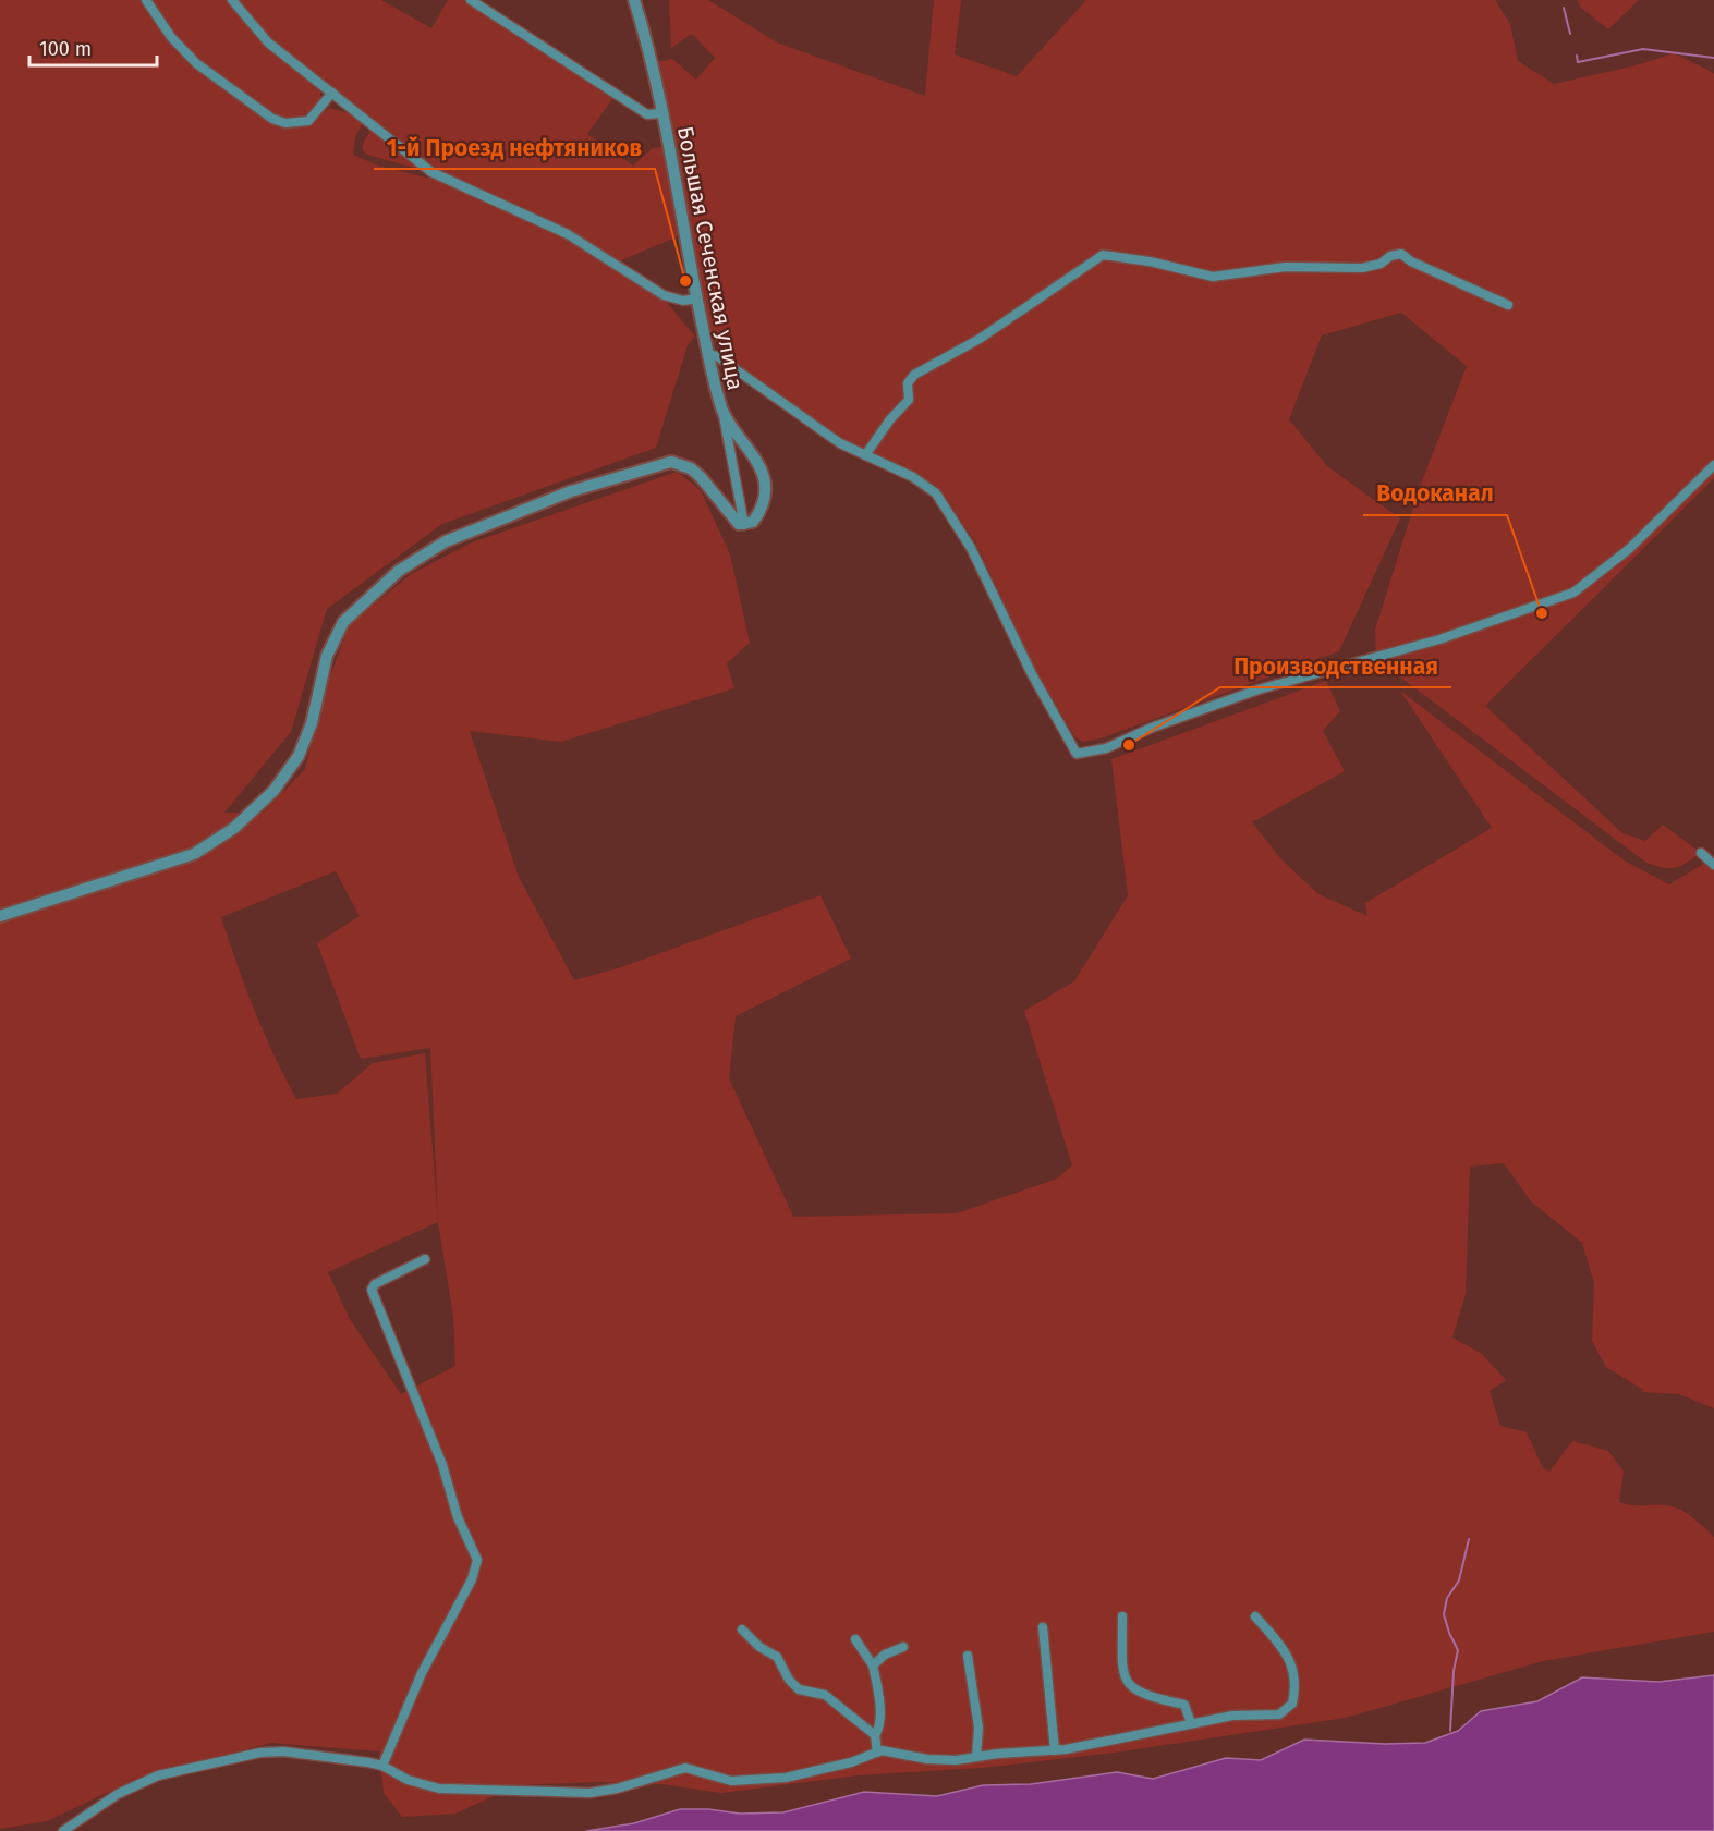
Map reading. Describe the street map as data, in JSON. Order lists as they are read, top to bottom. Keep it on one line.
{"streets":{"street":["Большая Сеченская улица"]},"places":["1-й Проезд нефтяников","Водоканал","Производственная"],"scale_bar":"100 m"}
